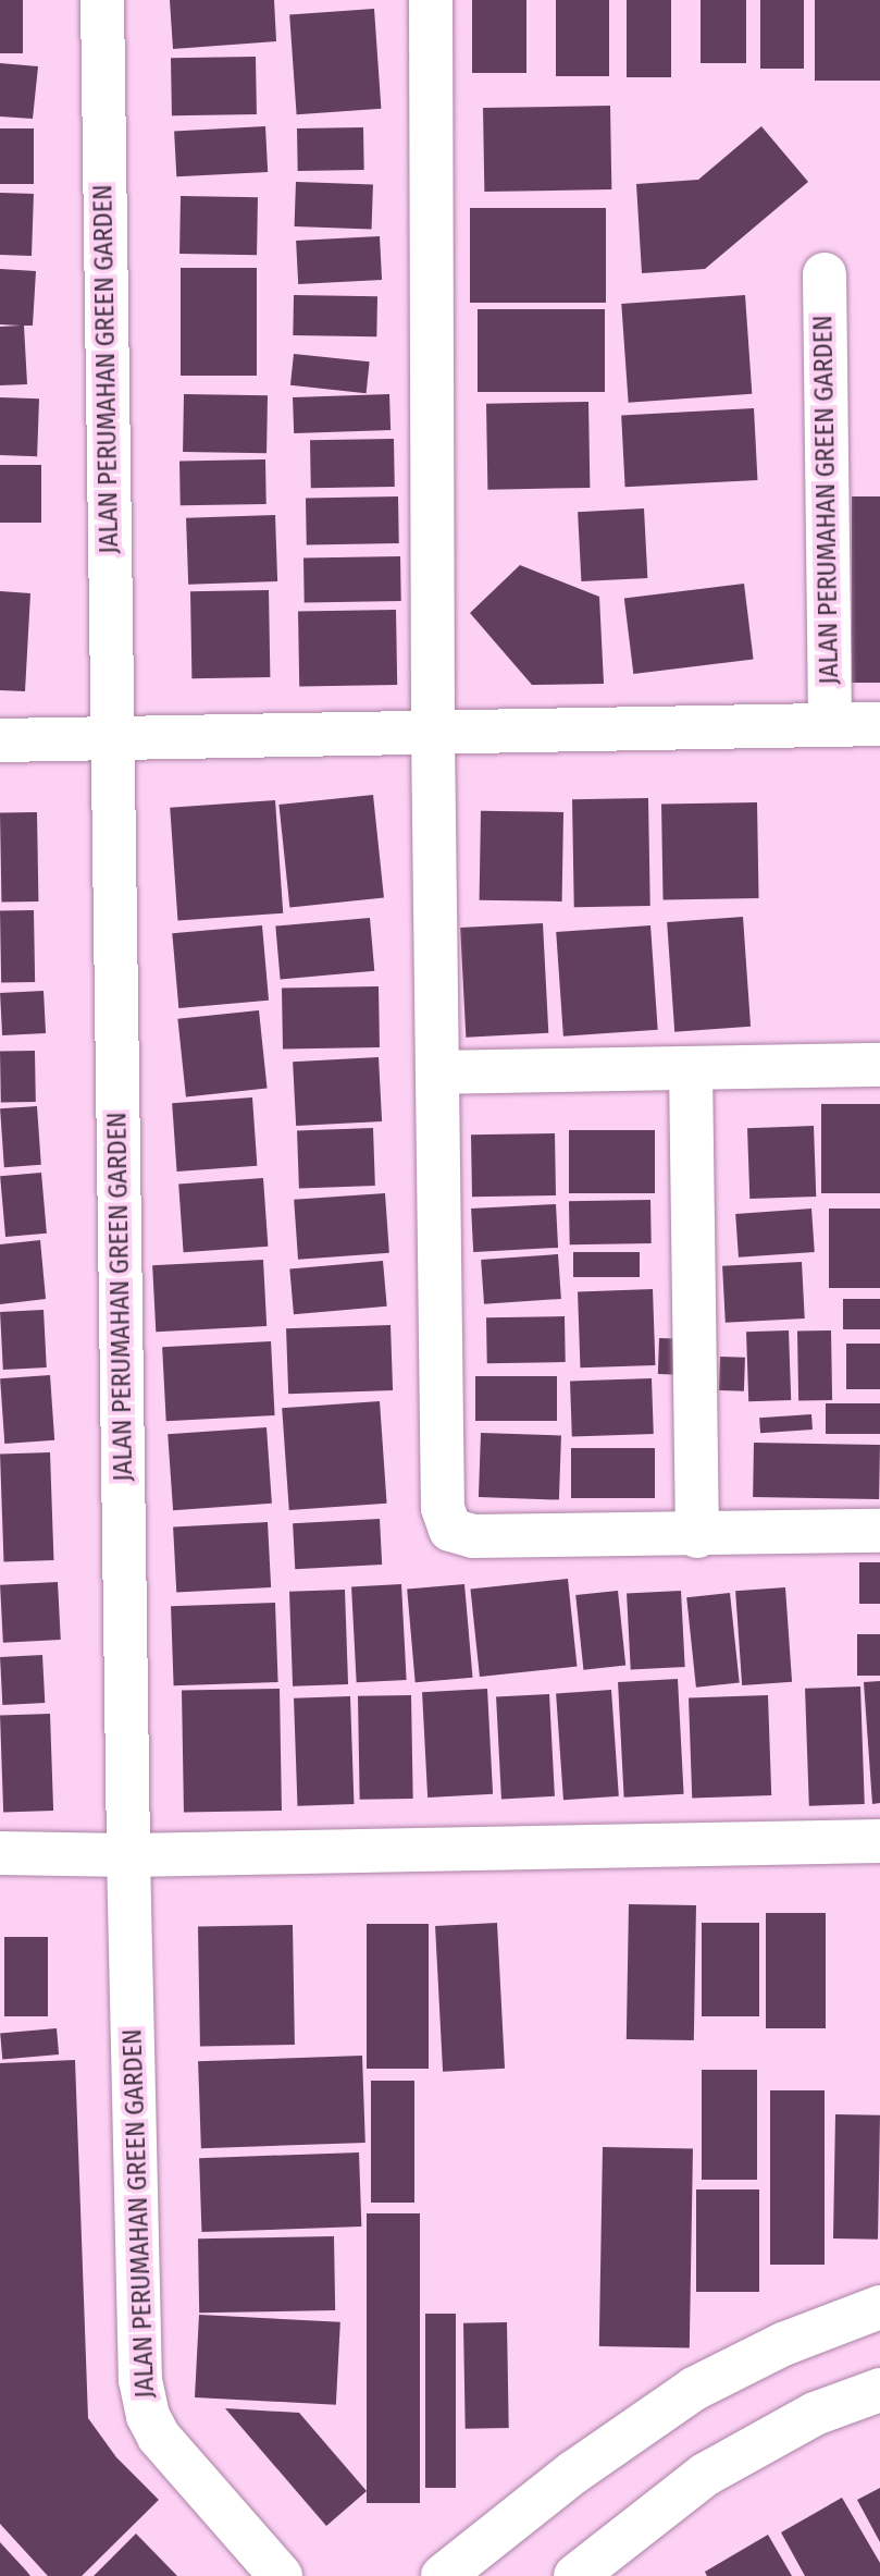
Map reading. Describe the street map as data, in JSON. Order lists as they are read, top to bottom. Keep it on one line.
{"streets":{"street":["JALAN PERUMAHAN GREEN GARDEN"]}}
